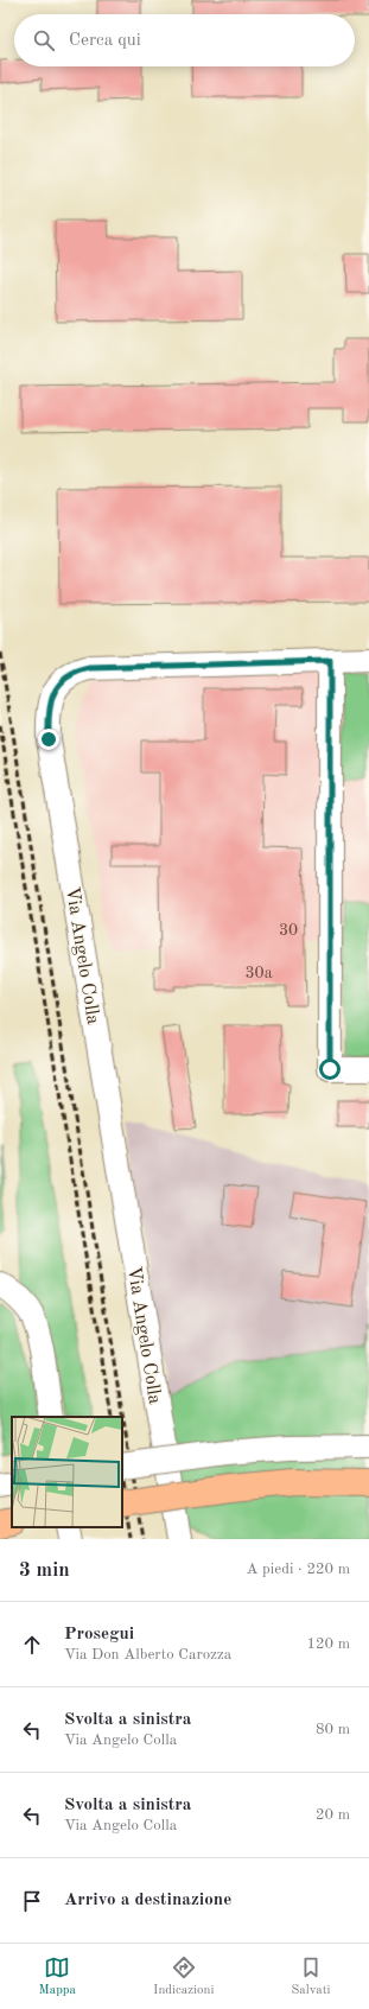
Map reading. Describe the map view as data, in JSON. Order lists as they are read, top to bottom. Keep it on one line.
{"streets":{"street":["Via Angelo Colla"]},"house_numbers":["30","30a"],"page":{"search":"Cerca qui","heading":["3 min","A piedi · 220 m"],"list":[["Prosegui","Via Don Alberto Carozza","120 m"],["Svolta a sinistra","Via Angelo Colla","80 m"],["Svolta a sinistra","Via Angelo Colla","20 m"],"Arrivo a destinazione"],"nav":["Mappa","Indicazioni","Salvati"]}}
